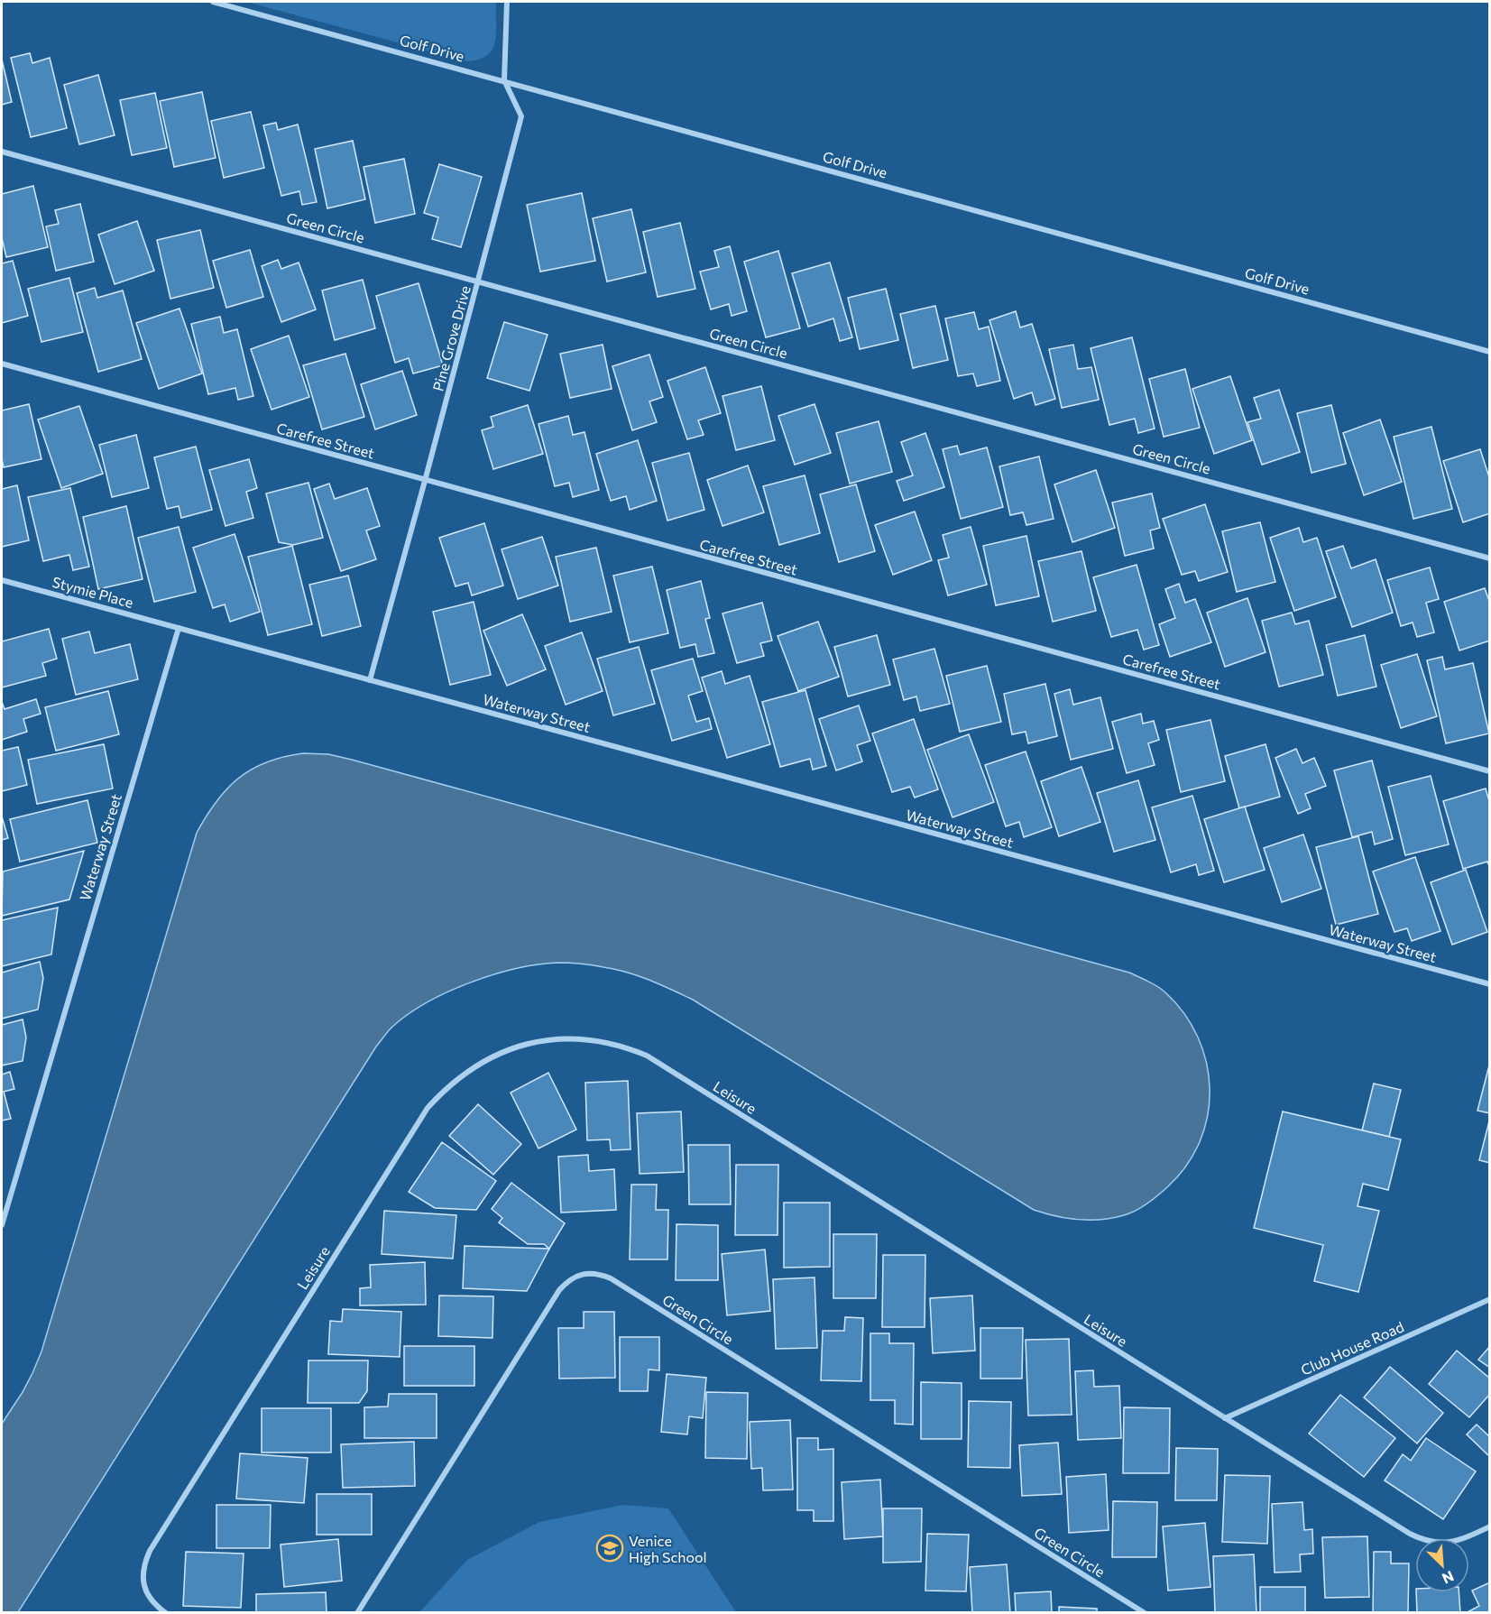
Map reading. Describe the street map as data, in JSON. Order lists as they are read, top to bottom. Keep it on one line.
{"streets":{"street":["Golf Drive","Green Circle","Pine Grove Drive","Carefree Street","Stymie Place","Waterway Street","Leisure","Club House Road"]},"crossings":[["Golf Drive","Pine Grove Drive"],["Green Circle","Pine Grove Drive"],["Pine Grove Drive","Carefree Street"],["Pine Grove Drive","Waterway Street"],["Stymie Place","Waterway Street"],["Leisure","Club House Road"]],"places":{"school or university":["Venice High School"]},"north":"bottom right"}
